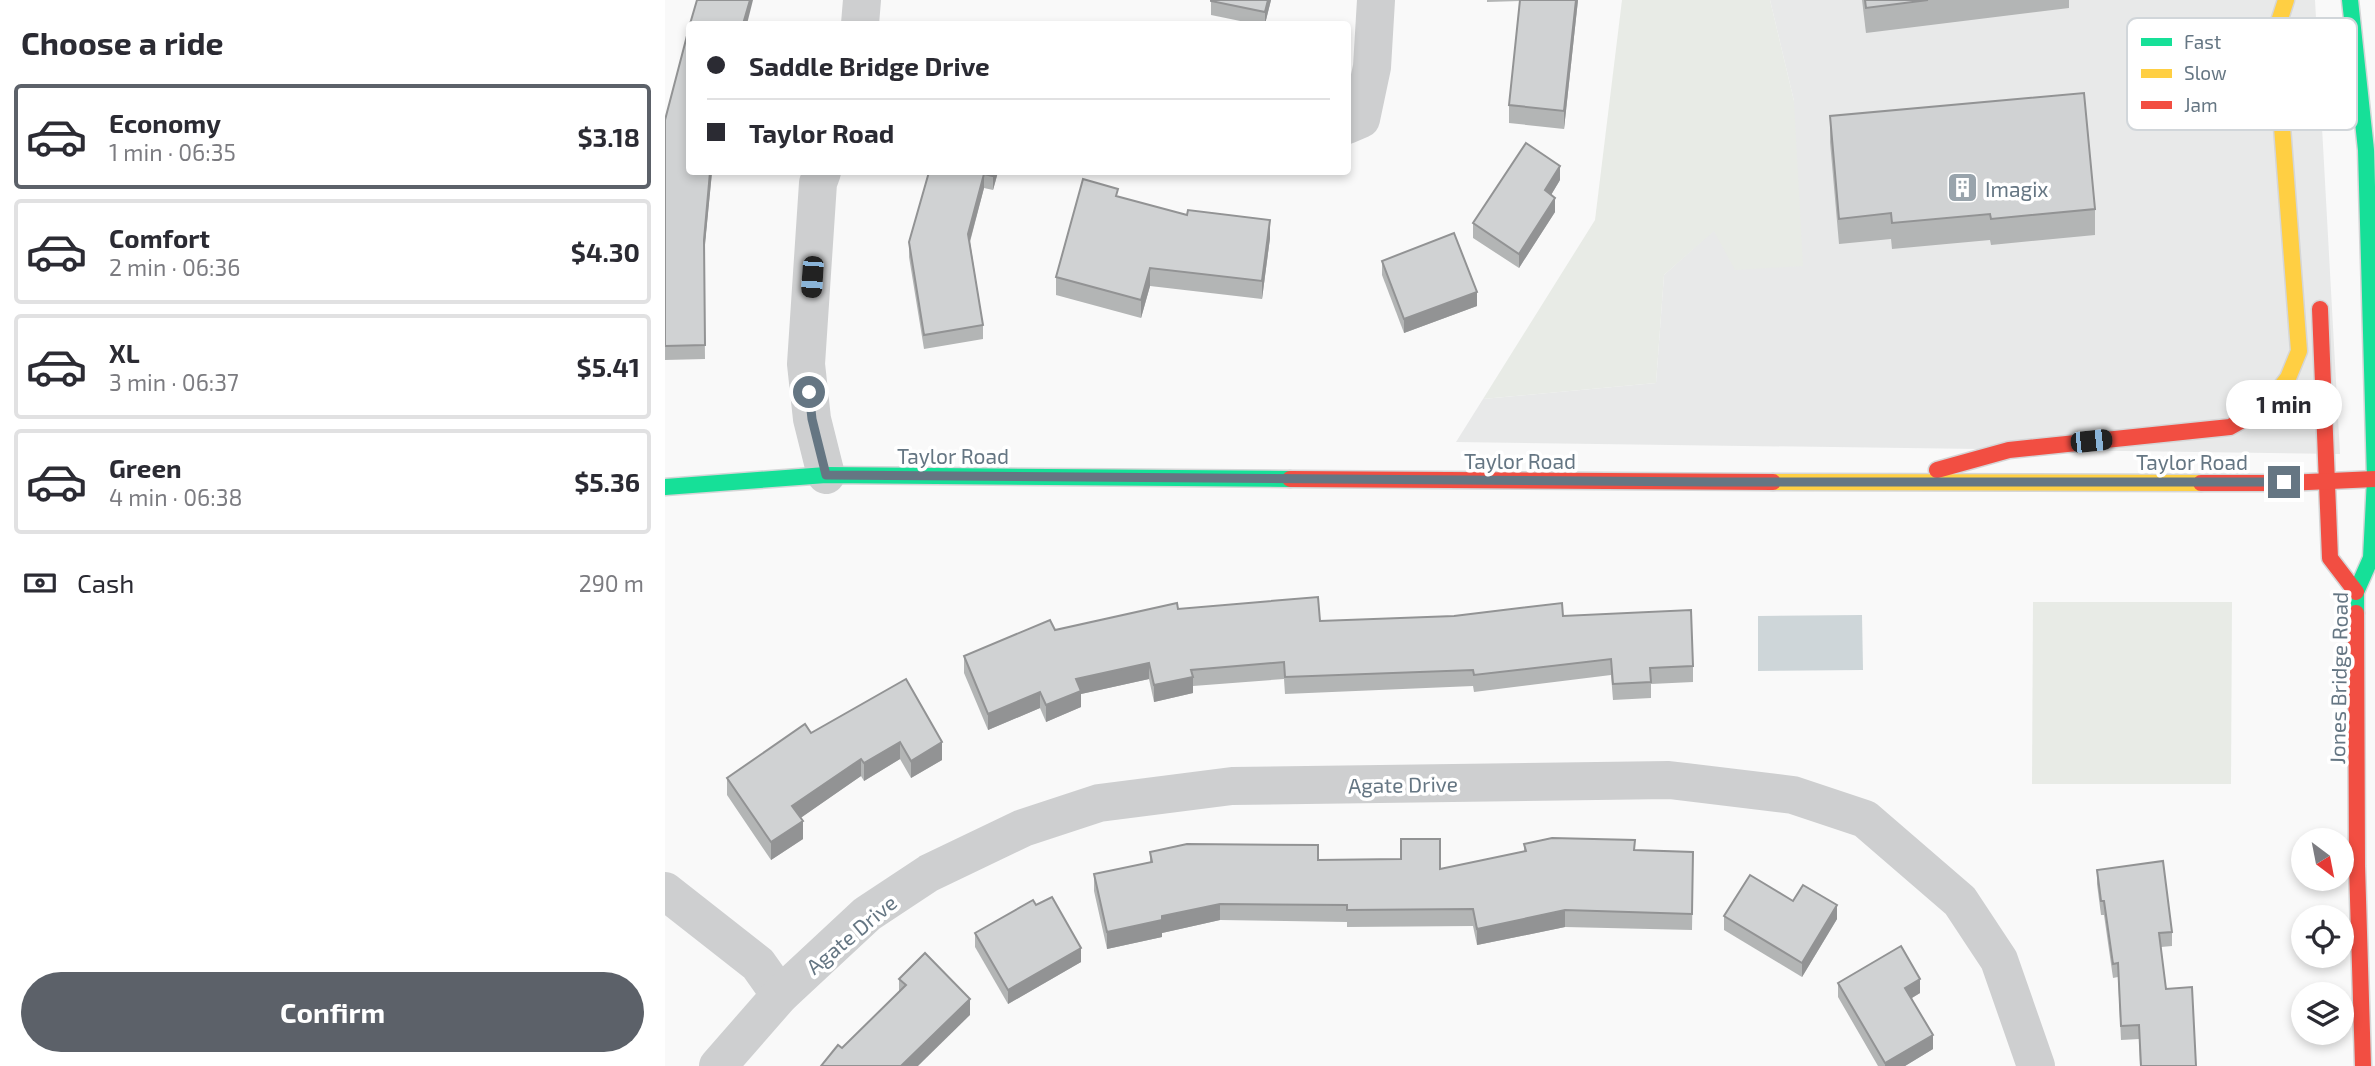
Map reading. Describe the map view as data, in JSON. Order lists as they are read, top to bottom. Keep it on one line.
{"streets":{"main road":["Taylor Road","Jones Bridge Road"],"street":["Agate Drive"]},"crossings":[["Taylor Road","Jones Bridge Road"]],"places":{"building":["Imagix"]},"legend":["Fast","Slow","Jam"],"north":"bottom right","page":{"heading":"Choose a ride","banner":["Saddle Bridge Drive","Taylor Road"],"list":[{"name":"Economy","note":"1 min · 06:35","value":"$3.18"},{"name":"Comfort","note":"2 min · 06:36","value":"$4.30"},{"name":"XL","note":"3 min · 06:37","value":"$5.41"},{"name":"Green","note":"4 min · 06:38","value":"$5.36"}],"bubble":"1 min","pay":["Cash","290 m"],"buttons":"Confirm"}}
